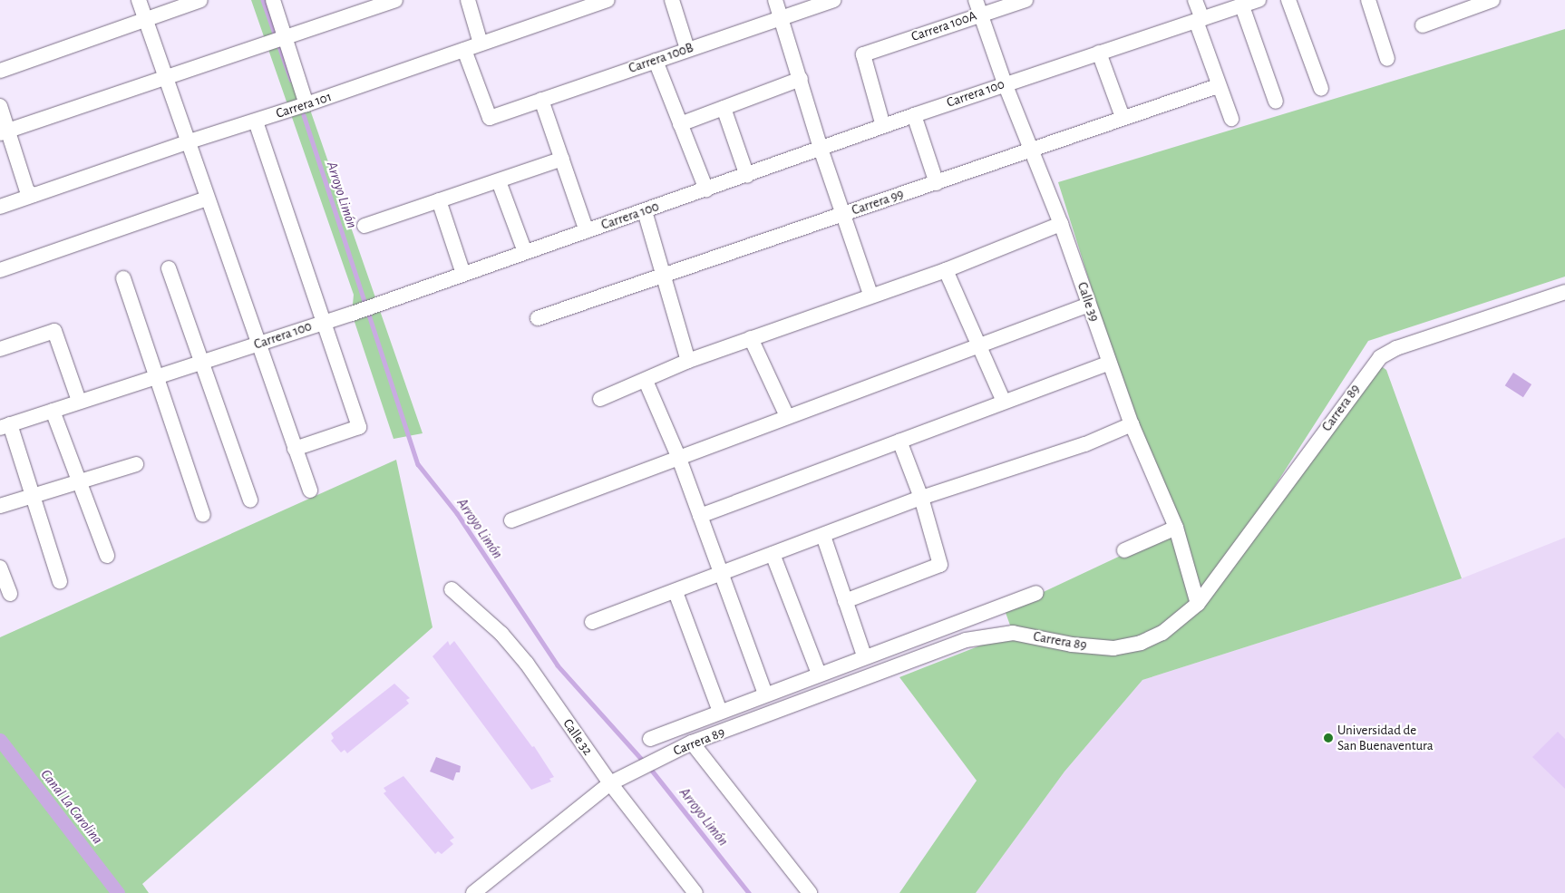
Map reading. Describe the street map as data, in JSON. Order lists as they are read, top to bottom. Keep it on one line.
{"streets":{"street":["Carrera 100A","Carrera 100B","Carrera 100","Carrera 101","Carrera 99","Calle 39","Carrera 89","Calle 32"]},"crossings":[["Carrera 100A","Carrera 100"],["Carrera 100A","Calle 39"],["Carrera 100B","Carrera 101"],["Carrera 100","Calle 39"],["Carrera 99","Calle 39"],["Calle 39","Carrera 89"],["Carrera 89","Calle 32"]],"water":["Arroyo Limón","Canal La Carolina"],"places":["Universidad de San Buenaventura"]}
